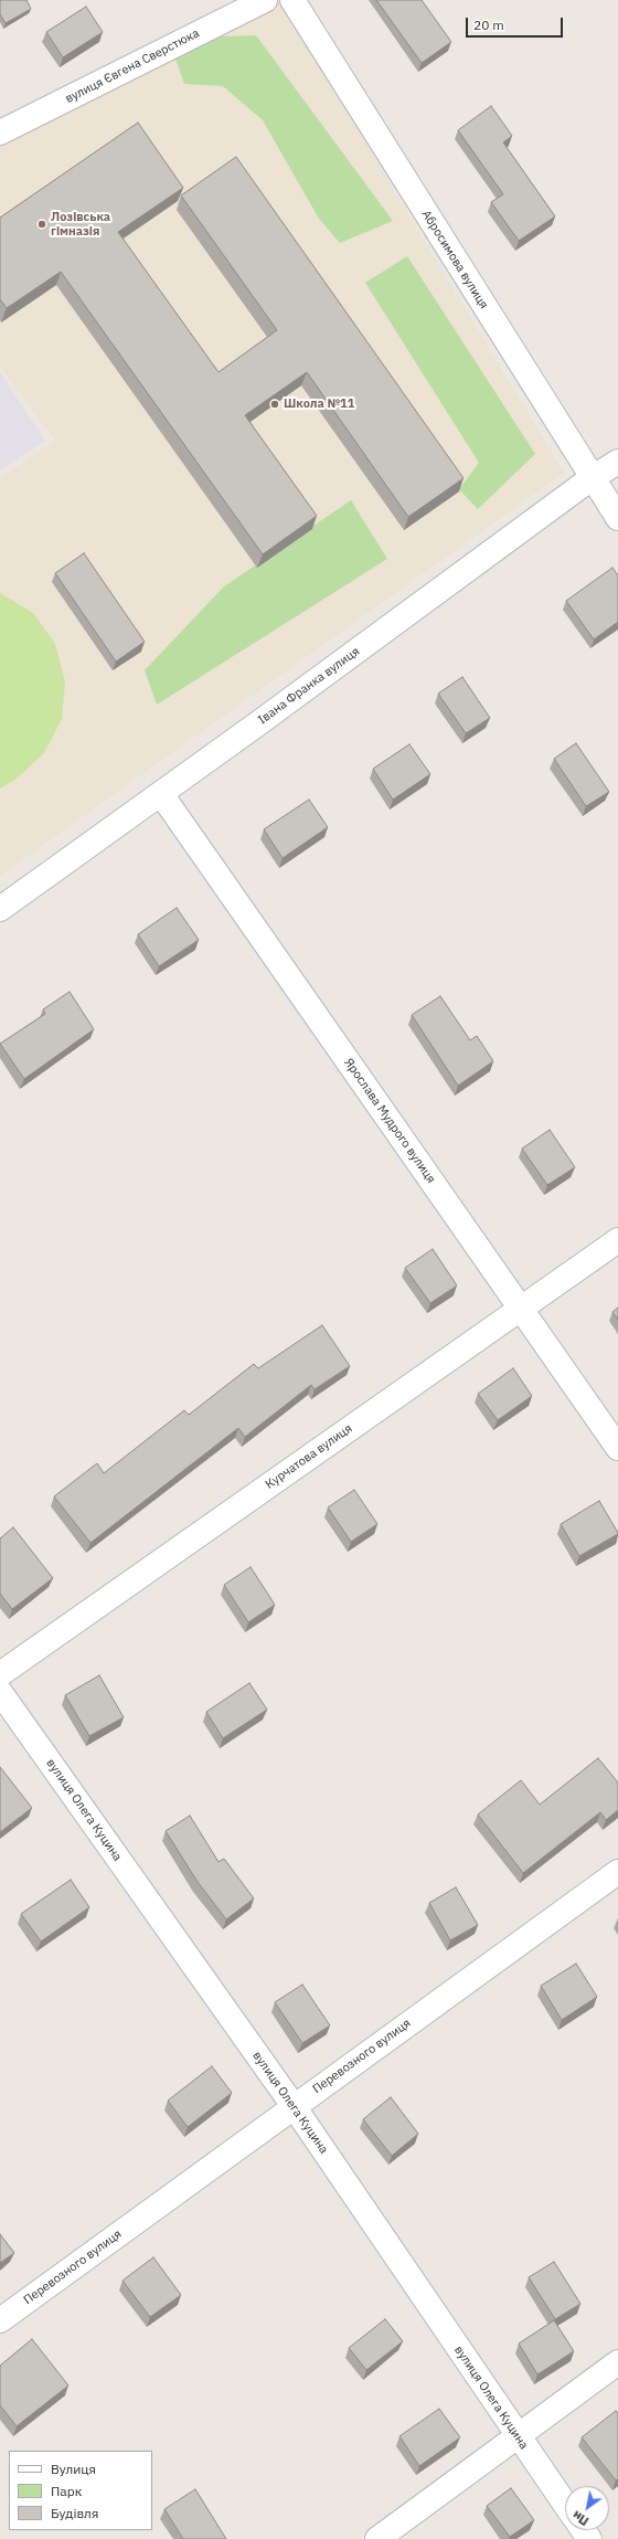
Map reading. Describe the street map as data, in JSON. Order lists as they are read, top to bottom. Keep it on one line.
{"streets":{"street":["вулиця Євгена Сверстюка","Абросимова вулиця","Івана Франка вулиця","Ярослава Мудрого вулиця","Курчатова вулиця","вулиця Олега Куцина","Перевозного вулиця"]},"crossings":[["Абросимова вулиця","Івана Франка вулиця"],["Івана Франка вулиця","Ярослава Мудрого вулиця"],["Ярослава Мудрого вулиця","Курчатова вулиця"],["вулиця Олега Куцина","Перевозного вулиця"]],"places":["Лозівська гімназія","Школа №11"],"legend":["Вулиця","Парк","Будівля"],"scale_bar":"20 m","north":"bottom left"}
